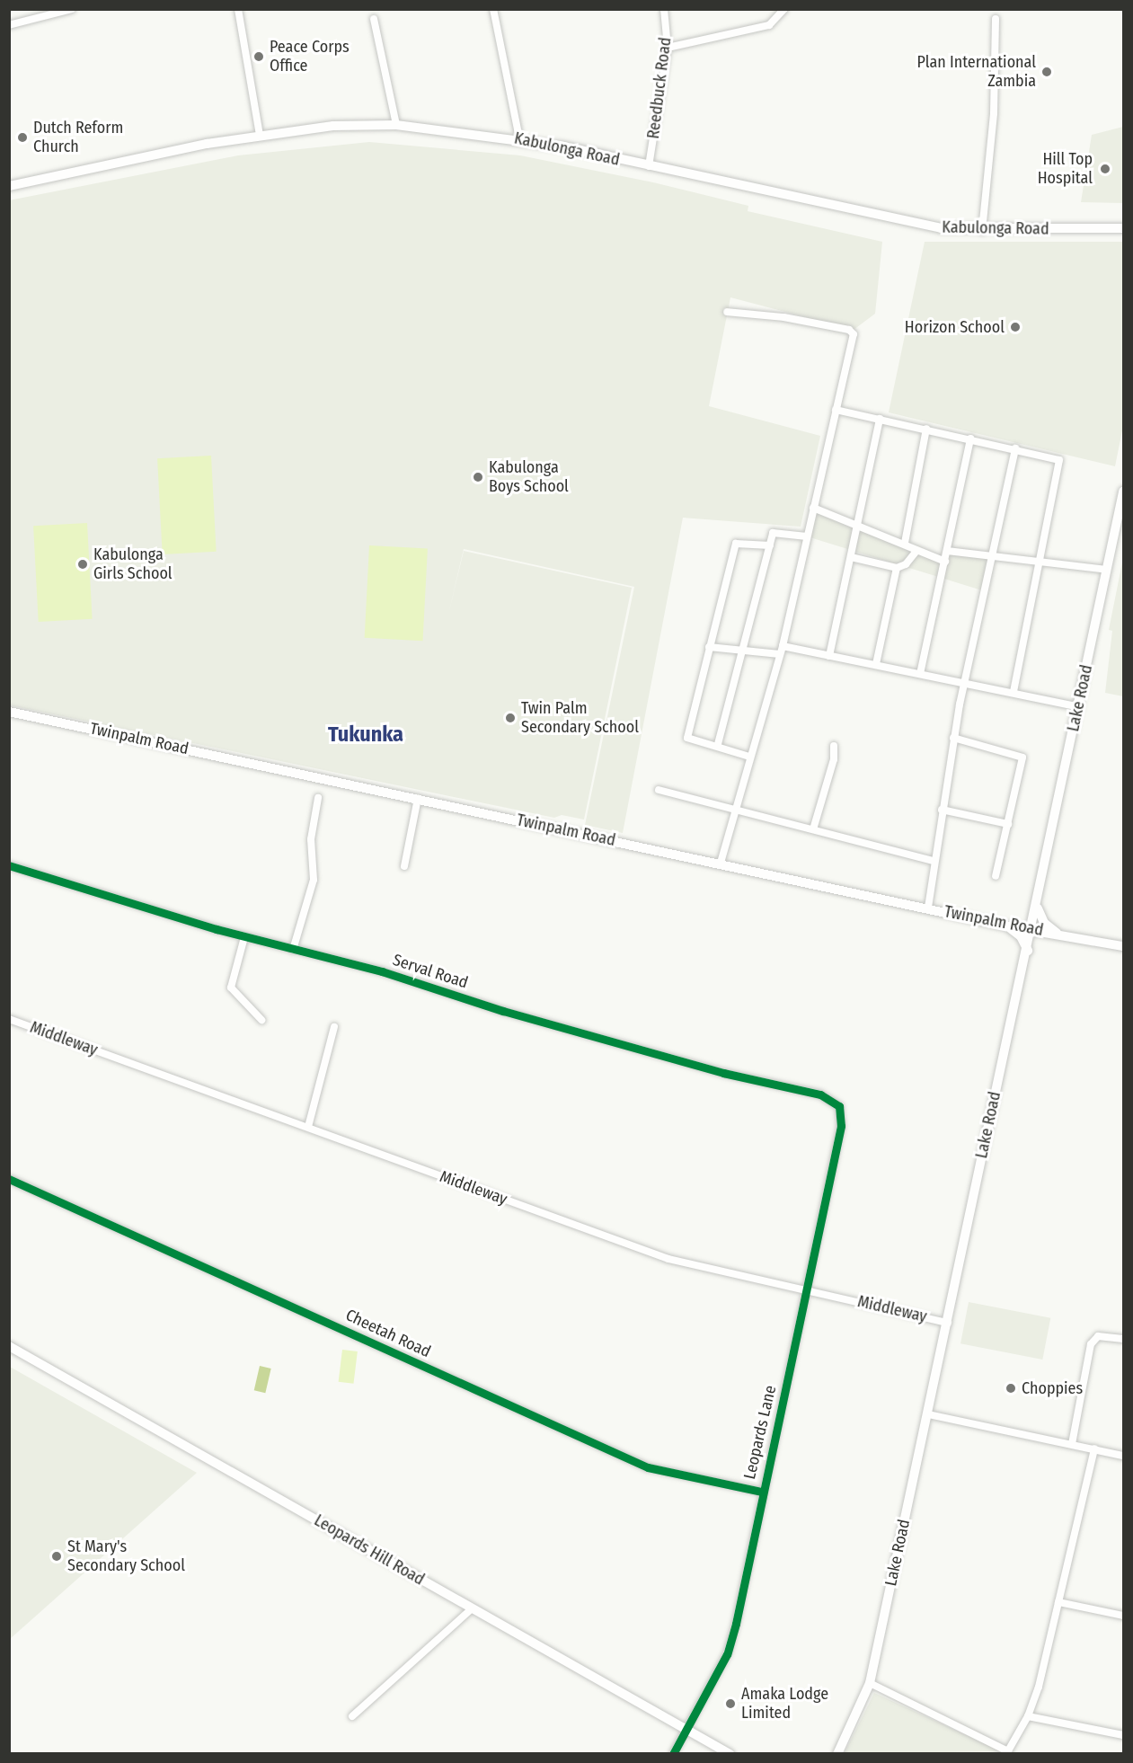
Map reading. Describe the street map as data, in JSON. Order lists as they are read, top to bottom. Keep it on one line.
{"streets":{"main road":["Kabulonga Road","Lake Road","Twinpalm Road","Leopards Hill Road"],"street":["Reedbuck Road","Serval Road","Middleway","Cheetah Road","Leopards Lane"]},"crossings":[["Reedbuck Road","Kabulonga Road"],["Lake Road","Twinpalm Road"],["Lake Road","Middleway"],["Serval Road","Leopards Lane"],["Middleway","Leopards Lane"],["Cheetah Road","Leopards Lane"],["Leopards Lane","Leopards Hill Road"]],"districts":["Tukunka"],"places":["Peace Corps Office","Plan International Zambia","Dutch Reform Church","Hill Top Hospital","Horizon School","Kabulonga Boys School","Kabulonga Girls School","Twin Palm Secondary School","Choppies","St Mary's Secondary School","Amaka Lodge Limited"]}
